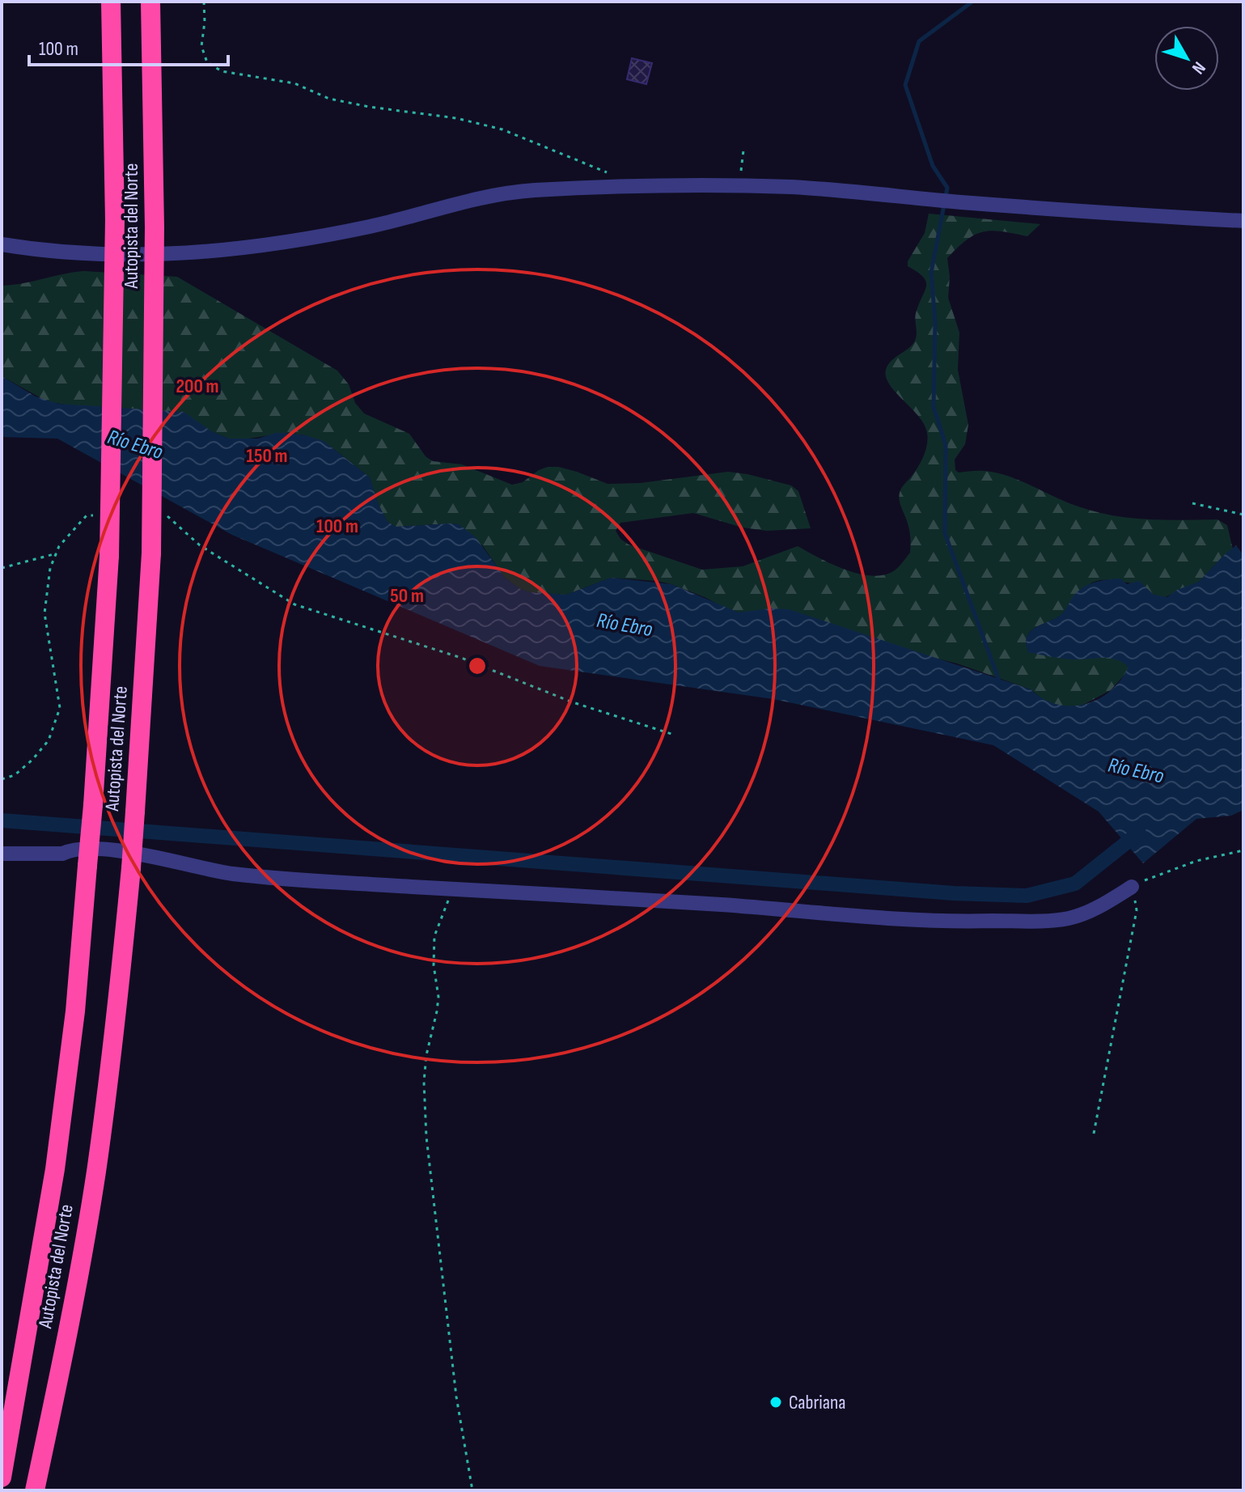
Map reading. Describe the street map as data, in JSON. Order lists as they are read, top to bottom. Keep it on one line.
{"streets":{"highway":["Autopista del Norte"]},"water":["Río Ebro"],"places":["Cabriana"],"scale_bar":"100 m","north":"bottom right","rings":["200 m","150 m","100 m","50 m"]}
